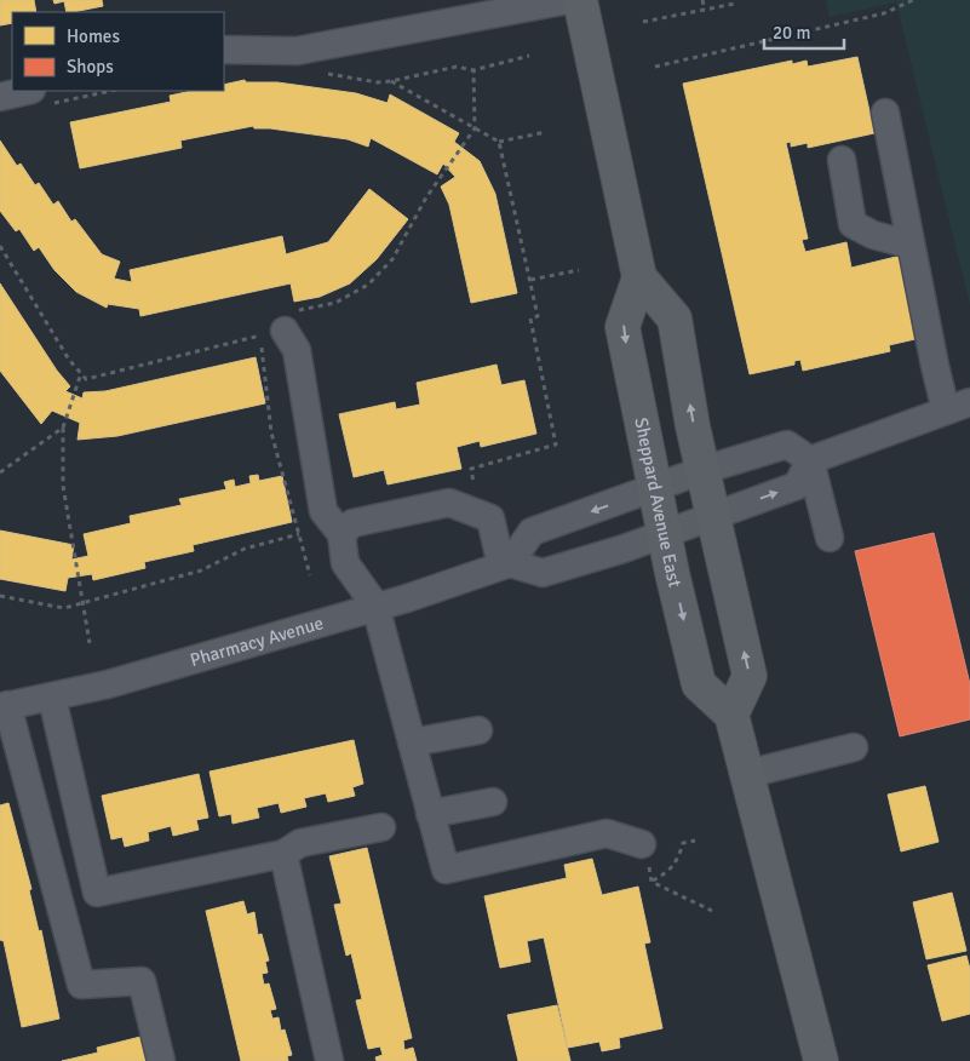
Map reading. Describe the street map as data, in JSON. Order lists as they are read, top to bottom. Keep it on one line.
{"streets":{"main road":["Sheppard Avenue East"],"street":["Pharmacy Avenue"]},"legend":["Homes","Shops"],"scale_bar":"20 m"}
